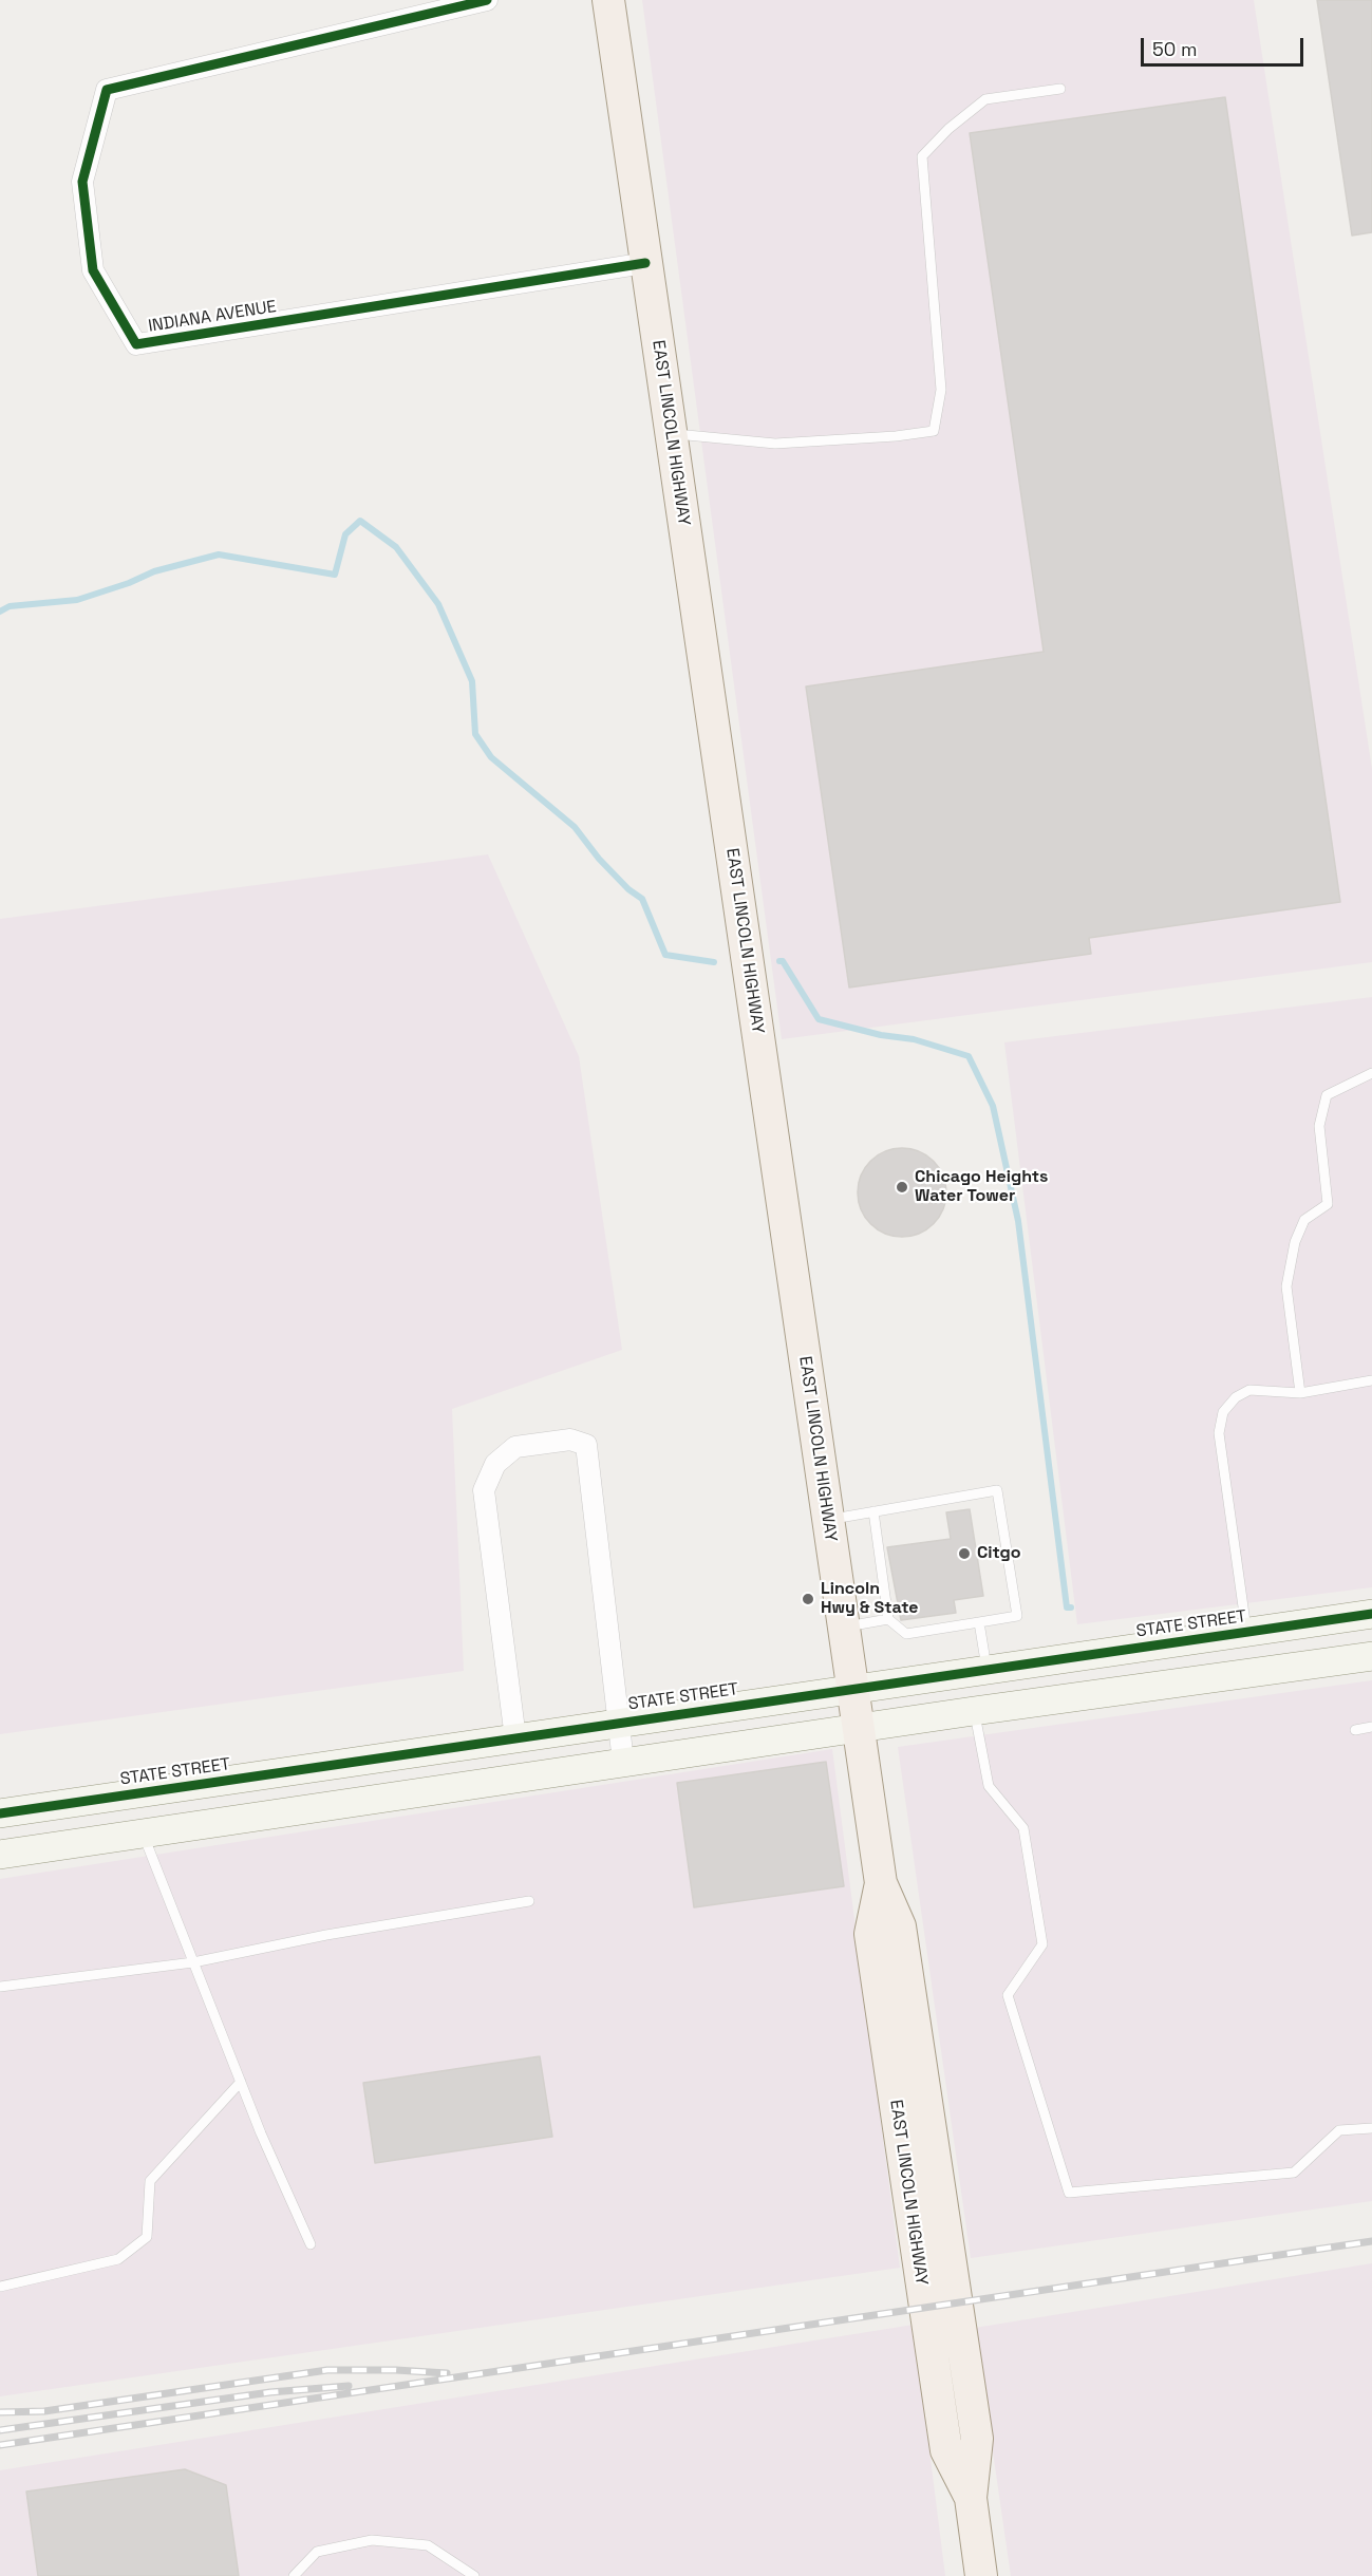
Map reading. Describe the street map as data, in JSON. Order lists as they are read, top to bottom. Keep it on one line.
{"streets":{"main road":["EAST LINCOLN HIGHWAY"],"street":["INDIANA AVENUE","STATE STREET"]},"crossings":[["INDIANA AVENUE","EAST LINCOLN HIGHWAY"],["EAST LINCOLN HIGHWAY","STATE STREET"]],"places":["Chicago Heights Water Tower","Citgo","Lincoln Hwy & State"],"scale_bar":"50 m"}
